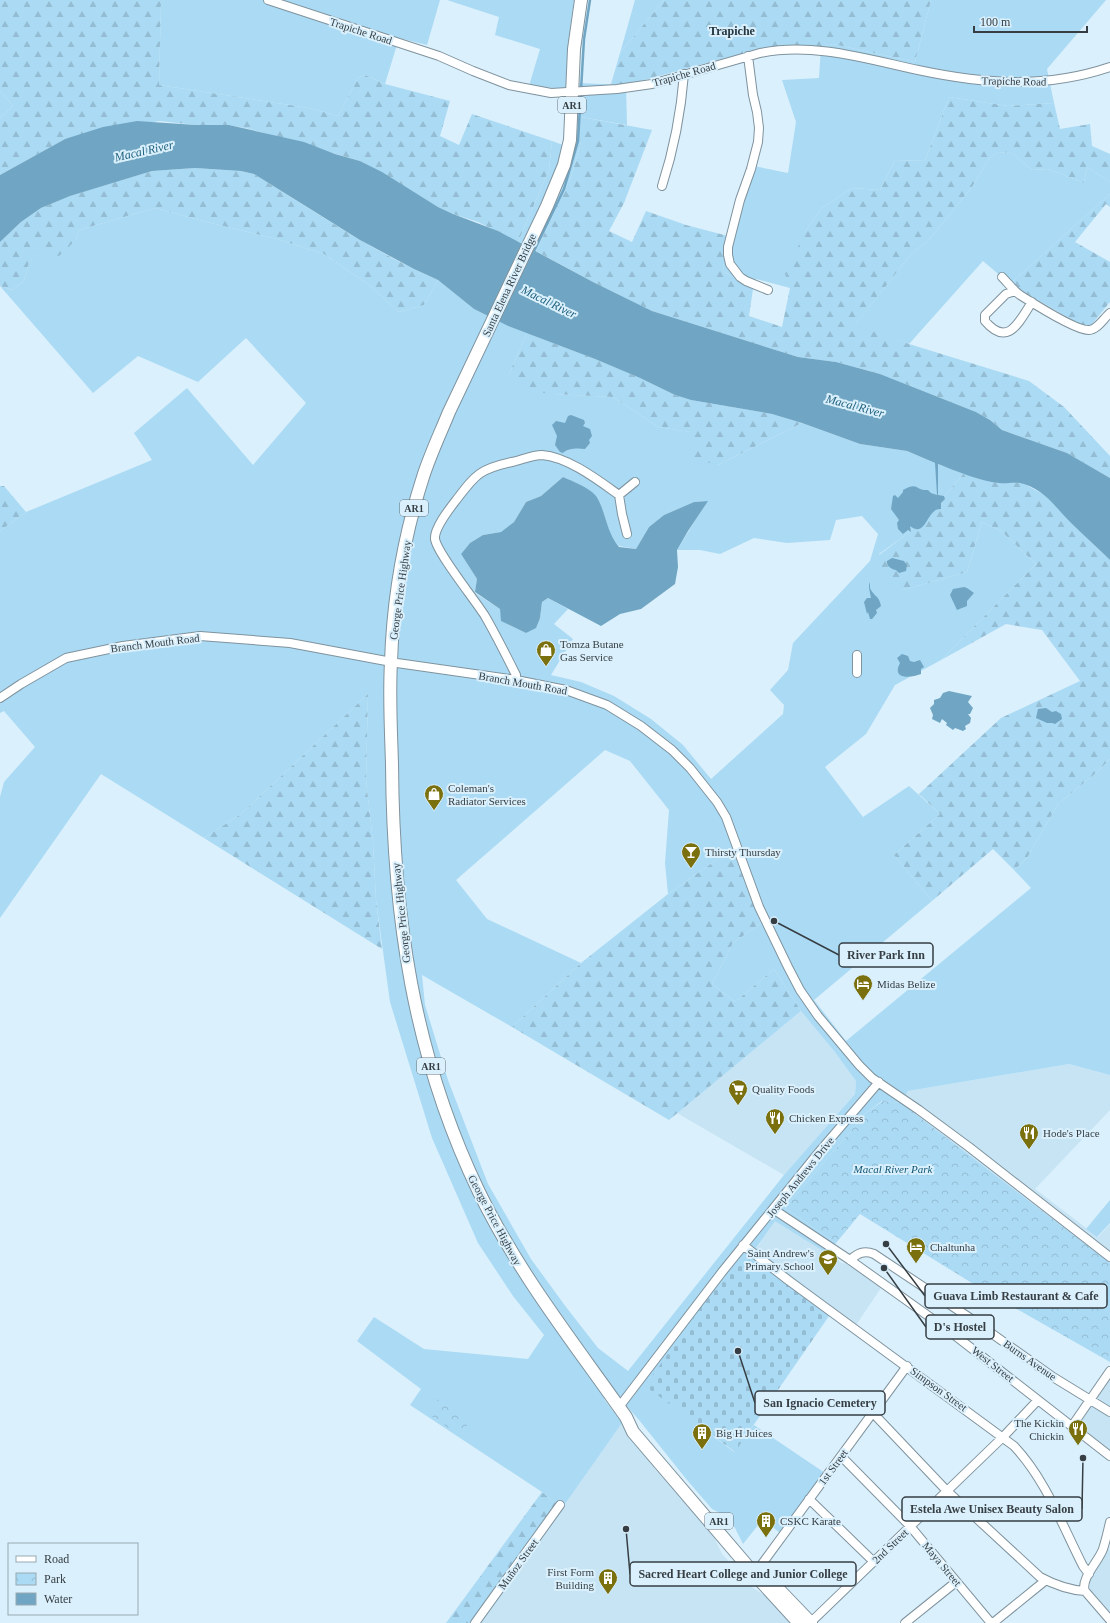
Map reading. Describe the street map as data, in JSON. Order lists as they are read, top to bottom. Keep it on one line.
{"streets":{"highway":["AR1","Santa Elena River Bridge","George Price Highway"],"street":["Trapiche Road","Branch Mouth Road","Joseph Andrews Drive","Burns Avenue","West Street","Simpson Street","1st Street","2nd Street","Muñoz Street","Maya Street"]},"crossings":[["Trapiche Road","AR1"],["Trapiche Road","Santa Elena River Bridge"],["AR1","Santa Elena River Bridge"],["AR1","George Price Highway"],["AR1","1st Street"],["AR1","2nd Street"],["Santa Elena River Bridge","George Price Highway"],["George Price Highway","Branch Mouth Road"],["George Price Highway","Joseph Andrews Drive"],["Branch Mouth Road","Joseph Andrews Drive"],["Joseph Andrews Drive","West Street"],["Joseph Andrews Drive","Simpson Street"],["Burns Avenue","West Street"],["West Street","2nd Street"],["Simpson Street","1st Street"],["Simpson Street","2nd Street"],["1st Street","Maya Street"],["2nd Street","Maya Street"]],"districts":["Trapiche"],"water":["Macal River"],"parks":["Macal River Park"],"places":{"shop":["Tomza Butane Gas Service","Coleman's Radiator Services"],"bar":["Thirsty Thursday"],"other":["River Park Inn","Guava Limb Restaurant & Cafe","D's Hostel","San Ignacio Cemetery","Estela Awe Unisex Beauty Salon","Sacred Heart College and Junior College"],"hotel":["Midas Belize","Chaltunha"],"supermarket":["Quality Foods"],"restaurant":["Chicken Express","Hode's Place","The Kickin Chickin"],"school or university":["Saint Andrew's Primary School"],"building":["Big H Juices","CSKC Karate","First Form Building"]},"legend":["Road","Park","Water"],"scale_bar":"100 m"}
